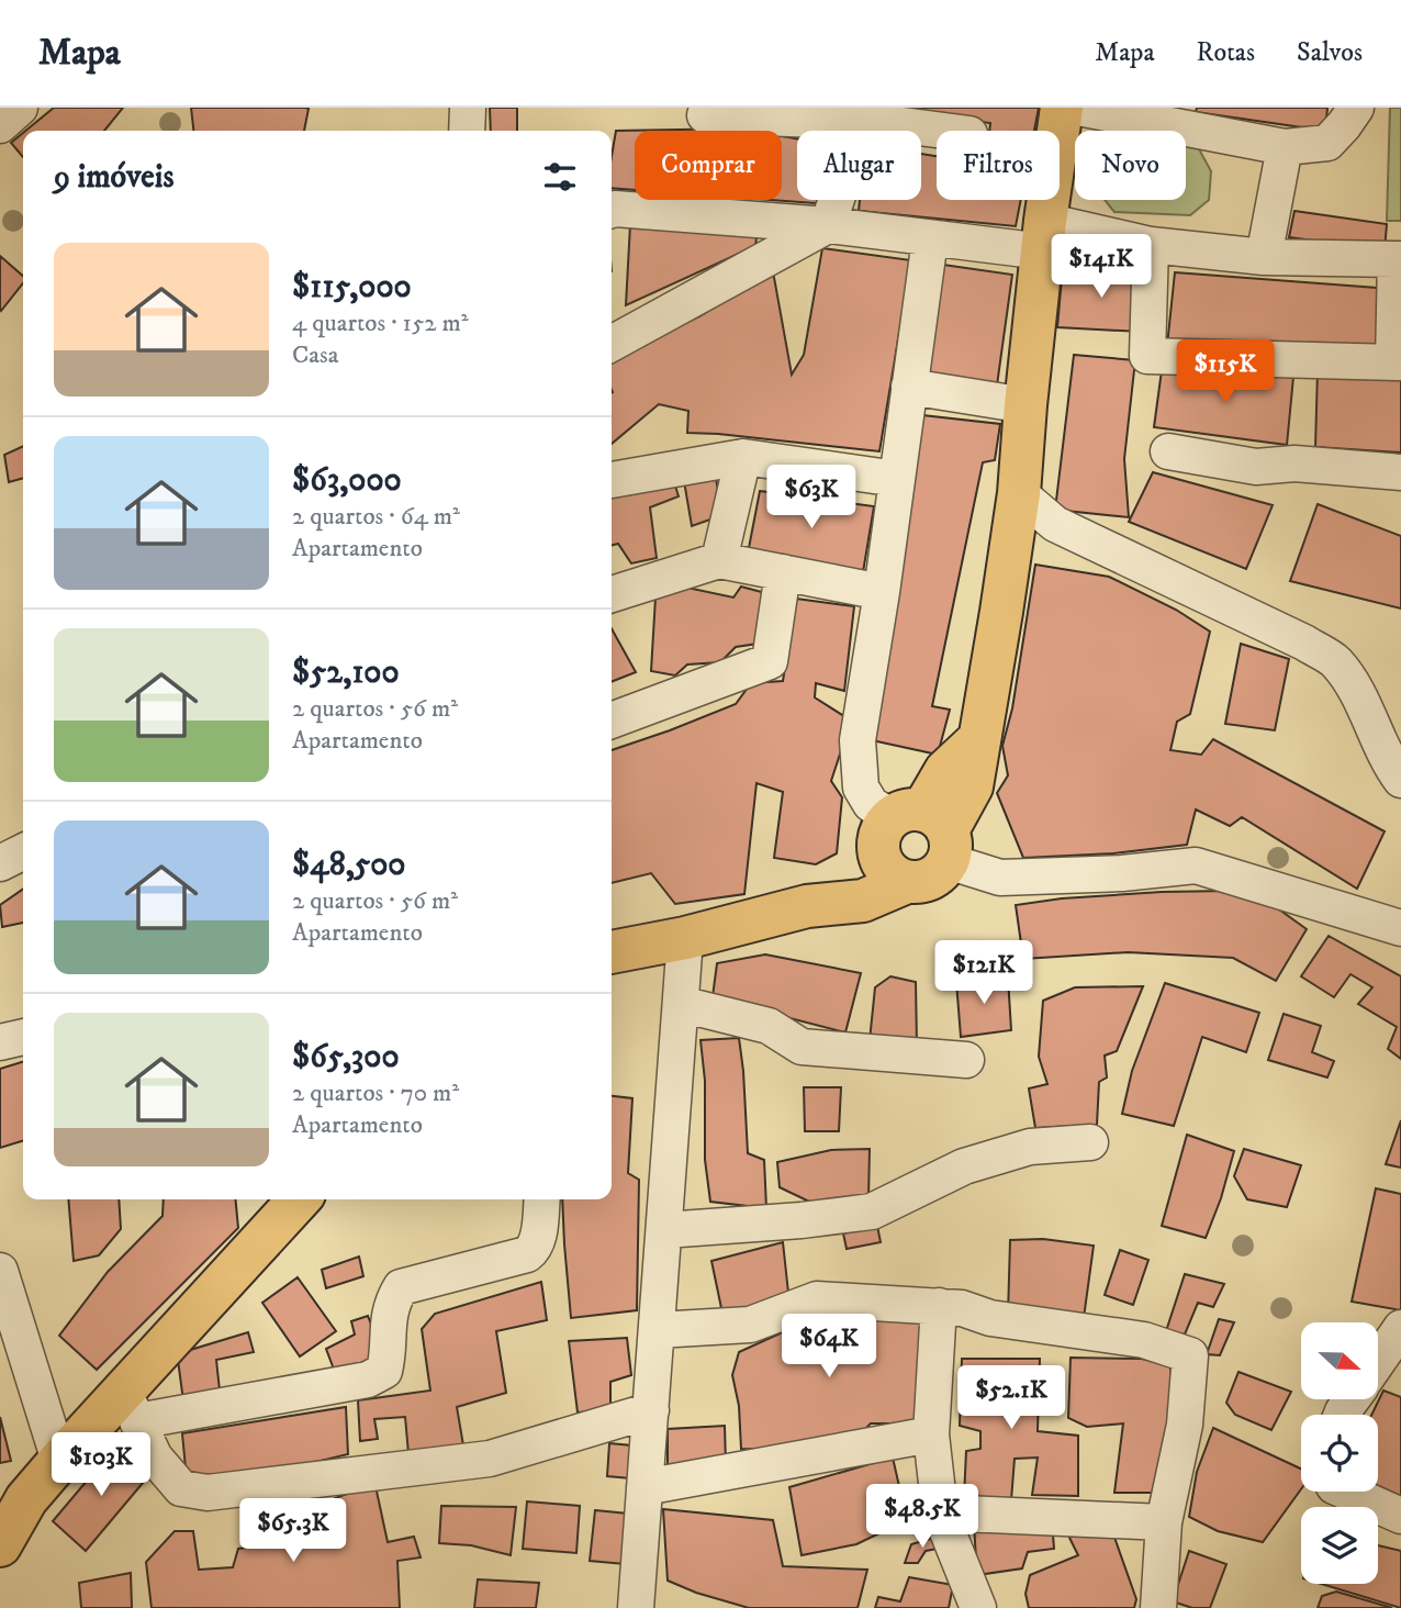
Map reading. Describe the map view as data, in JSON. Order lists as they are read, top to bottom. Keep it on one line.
{"north":"right","page":{"header":"Mapa","nav":["Mapa","Rotas","Salvos"],"chip":["Comprar","Alugar","Filtros","Novo"],"heading":"9 imóveis","list":[{"name":"$115,000","note":"4 quartos · 152 m² · Casa"},{"name":"$63,000","note":"2 quartos · 64 m² · Apartamento"},{"name":"$52,100","note":"2 quartos · 56 m² · Apartamento"},{"name":"$48,500","note":"2 quartos · 56 m² · Apartamento"},{"name":"$65,300","note":"2 quartos · 70 m² · Apartamento"}],"price":["$141K","$115K","$63K","$121K","$64K","$52.1K","$103K","$48.5K","$65.3K"]}}
